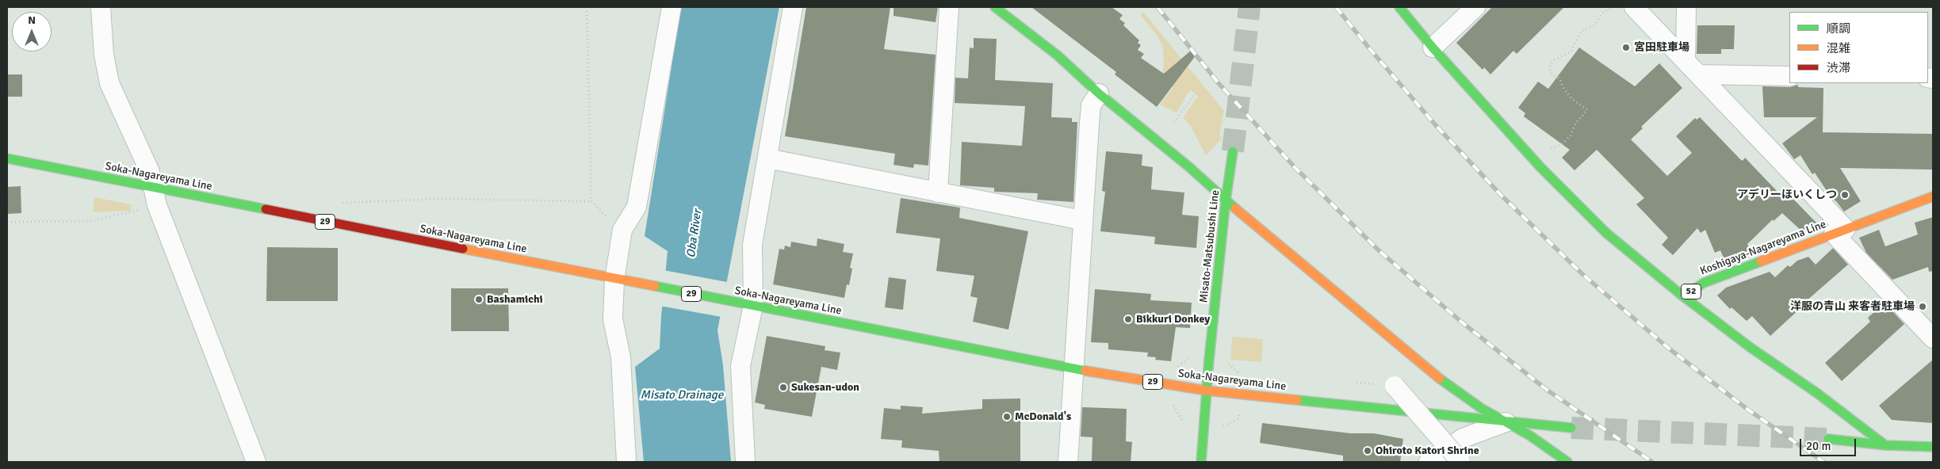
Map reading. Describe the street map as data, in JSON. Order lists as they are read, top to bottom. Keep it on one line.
{"streets":{"main road":["Soka-Nagareyama Line","29","Misato-Matsubushi Line","Koshigaya-Nagareyama Line","52"]},"crossings":[["Soka-Nagareyama Line","Misato-Matsubushi Line"],["Koshigaya-Nagareyama Line","52"]],"water":["Oba River","Misato Drainage"],"places":["宮田駐車場","アデリーほいくしつ","Bashamichi","洋服の青山 来客者駐車場","Bikkuri Donkey","Sukesan-udon","McDonald's","Ohiroto Katori Shrine"],"legend":["順調","混雑","渋滞"],"scale_bar":"20 m","north":"top"}
